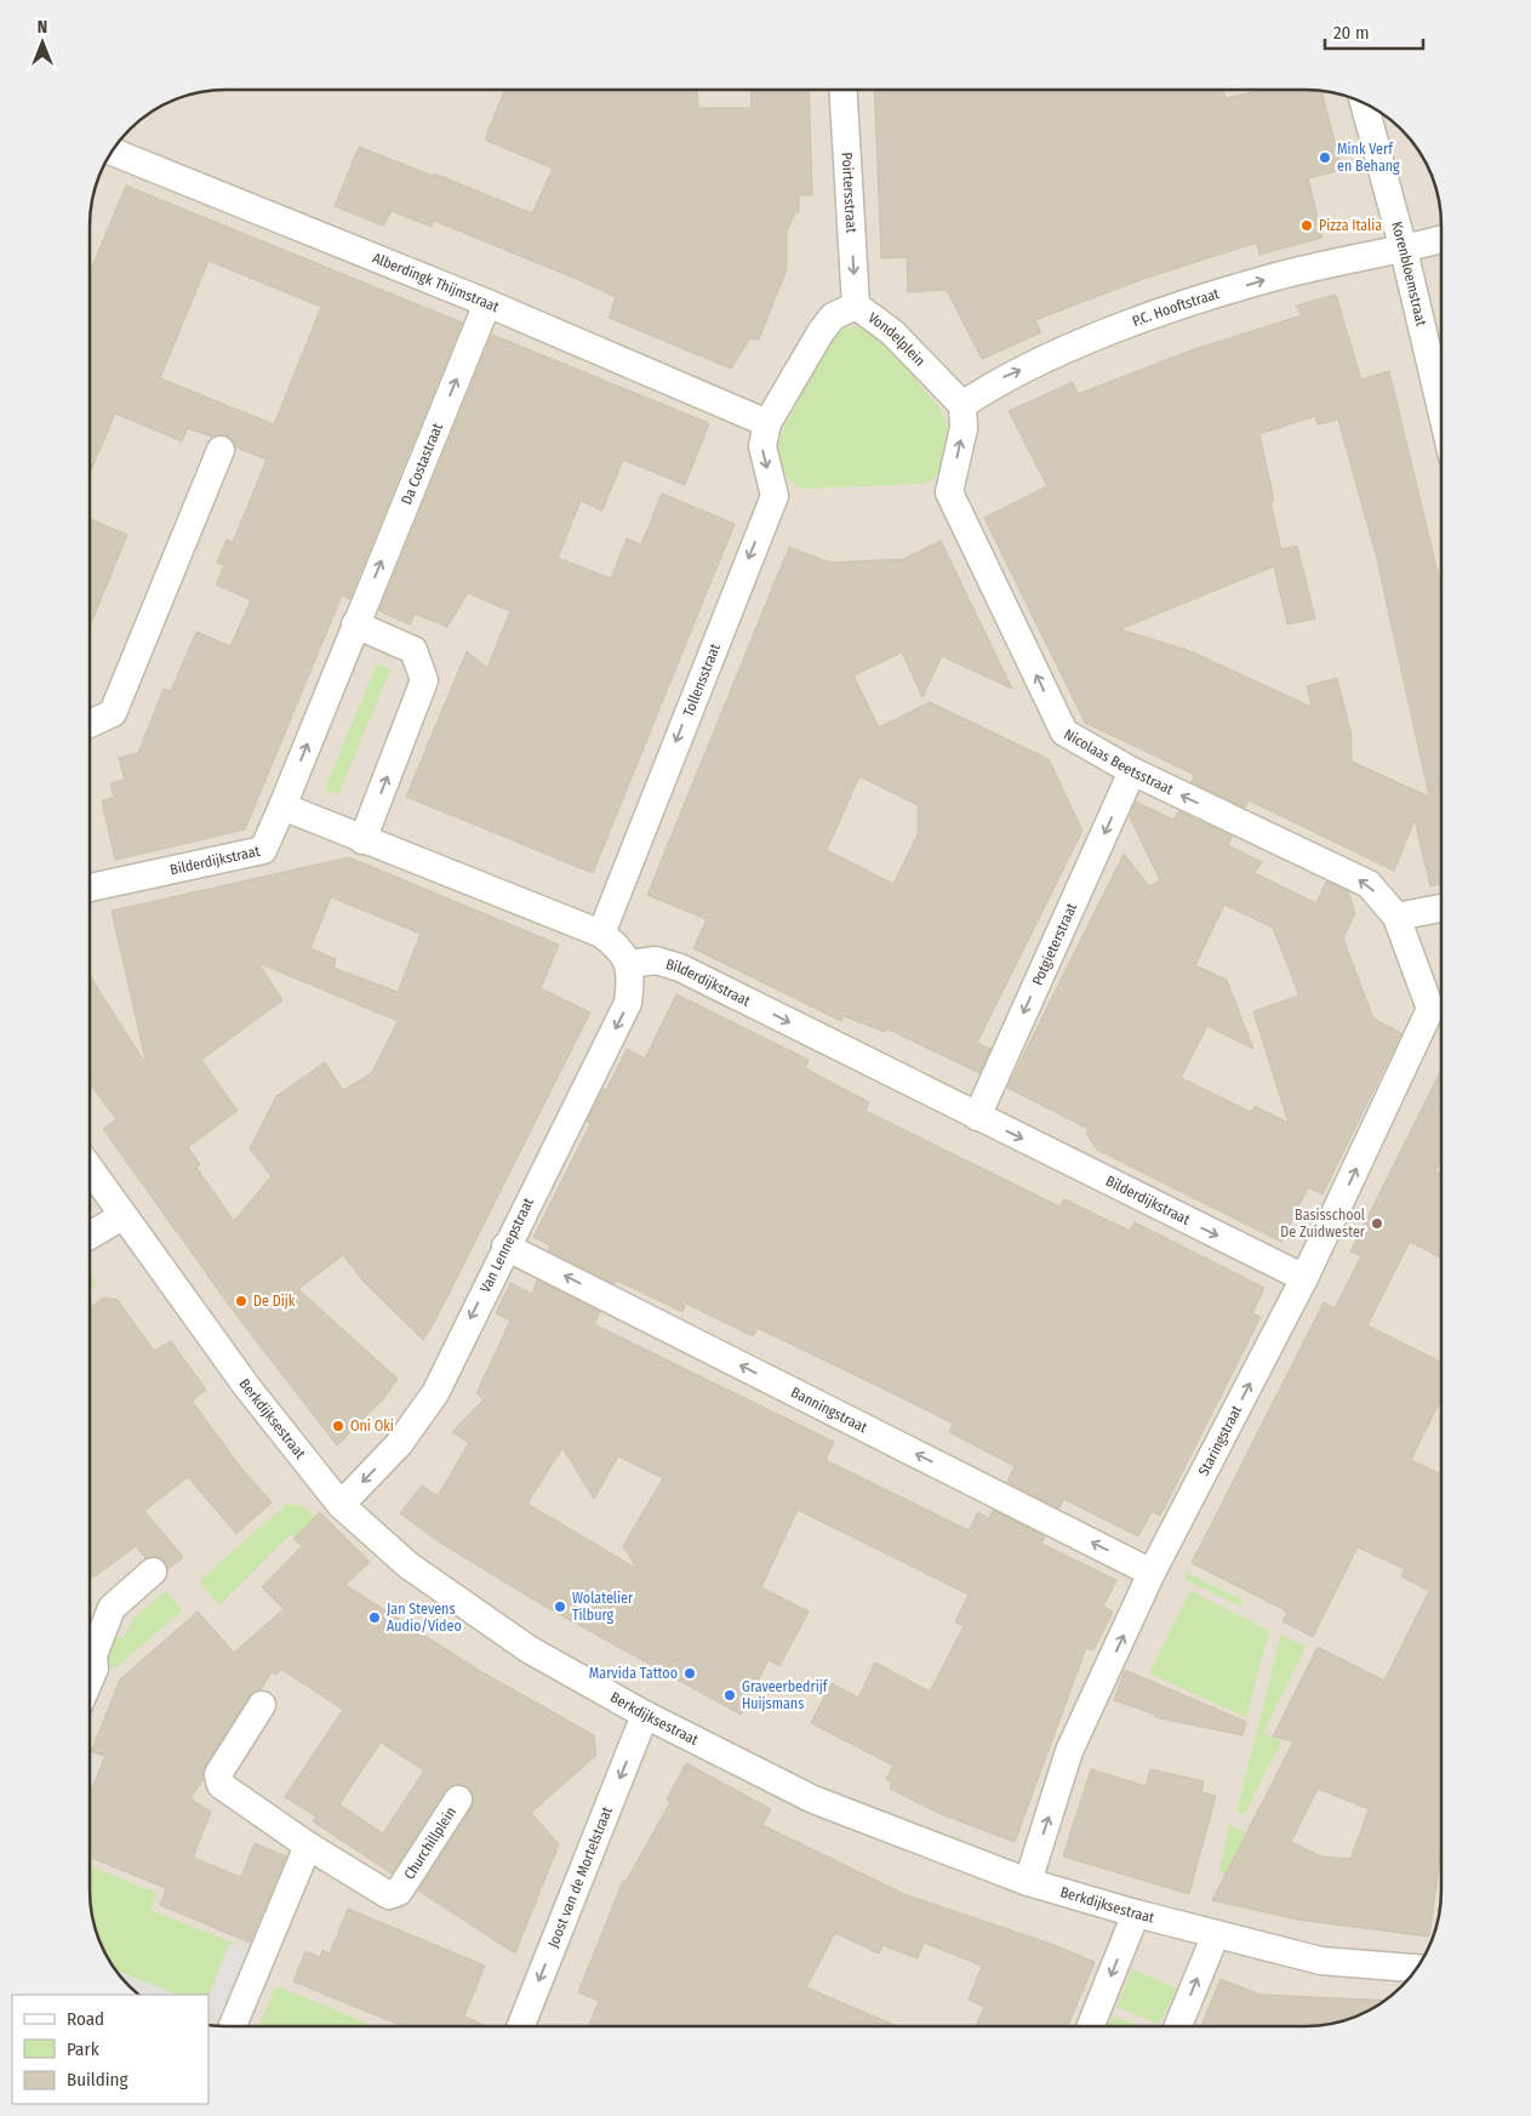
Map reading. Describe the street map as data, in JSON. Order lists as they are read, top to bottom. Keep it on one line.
{"streets":{"street":["Poirtersstraat","Korenbloemstraat","Alberdingk Thijmstraat","P.C. Hooftstraat","Vondelplein","Da Costastraat","Tollensstraat","Nicolaas Beetsstraat","Bilderdijkstraat","Potgieterstraat","Van Lennepstraat","Banningstraat","Berkdijksestraat","Staringstraat","Churchillplein","Joost van de Mortelstraat"]},"crossings":[["Poirtersstraat","Vondelplein"],["Korenbloemstraat","P.C. Hooftstraat"],["Alberdingk Thijmstraat","Vondelplein"],["Alberdingk Thijmstraat","Da Costastraat"],["Alberdingk Thijmstraat","Tollensstraat"],["P.C. Hooftstraat","Vondelplein"],["P.C. Hooftstraat","Nicolaas Beetsstraat"],["Vondelplein","Tollensstraat"],["Vondelplein","Nicolaas Beetsstraat"],["Da Costastraat","Bilderdijkstraat"],["Nicolaas Beetsstraat","Potgieterstraat"],["Nicolaas Beetsstraat","Staringstraat"],["Bilderdijkstraat","Potgieterstraat"],["Bilderdijkstraat","Van Lennepstraat"],["Bilderdijkstraat","Staringstraat"],["Van Lennepstraat","Banningstraat"],["Van Lennepstraat","Berkdijksestraat"],["Banningstraat","Staringstraat"],["Berkdijksestraat","Staringstraat"],["Berkdijksestraat","Joost van de Mortelstraat"]],"one_way":["Poirtersstraat","P.C. Hooftstraat","Tollensstraat","Nicolaas Beetsstraat","Bilderdijkstraat","Potgieterstraat","Van Lennepstraat","Banningstraat","Staringstraat","Joost van de Mortelstraat"],"places":["Mink Verf en Behang","Pizza Italia","Basisschool De Zuidwester","De Dijk","Oni Oki","Wolatelier Tilburg","Jan Stevens Audio/Video","Marvida Tattoo","Graveerbedrijf Huijsmans"],"legend":["Road","Park","Building"],"scale_bar":"20 m","north":"top"}
